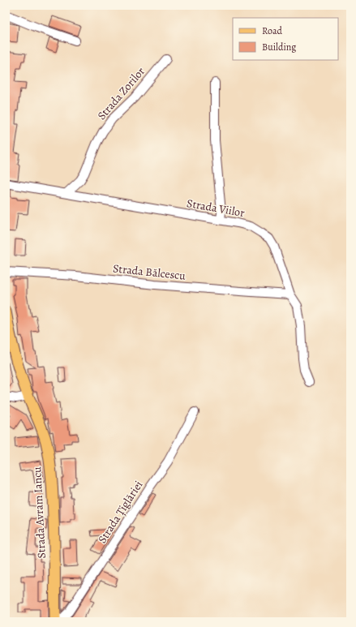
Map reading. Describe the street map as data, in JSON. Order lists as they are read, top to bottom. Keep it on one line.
{"streets":{"main road":["Strada Avram Iancu"],"street":["Strada Zorilor","Strada Viilor","Strada Bălcescu","Strada Țiglăriei"]},"crossings":[["Strada Zorilor","Strada Viilor"],["Strada Viilor","Strada Bălcescu"]],"legend":["Road","Building"]}
